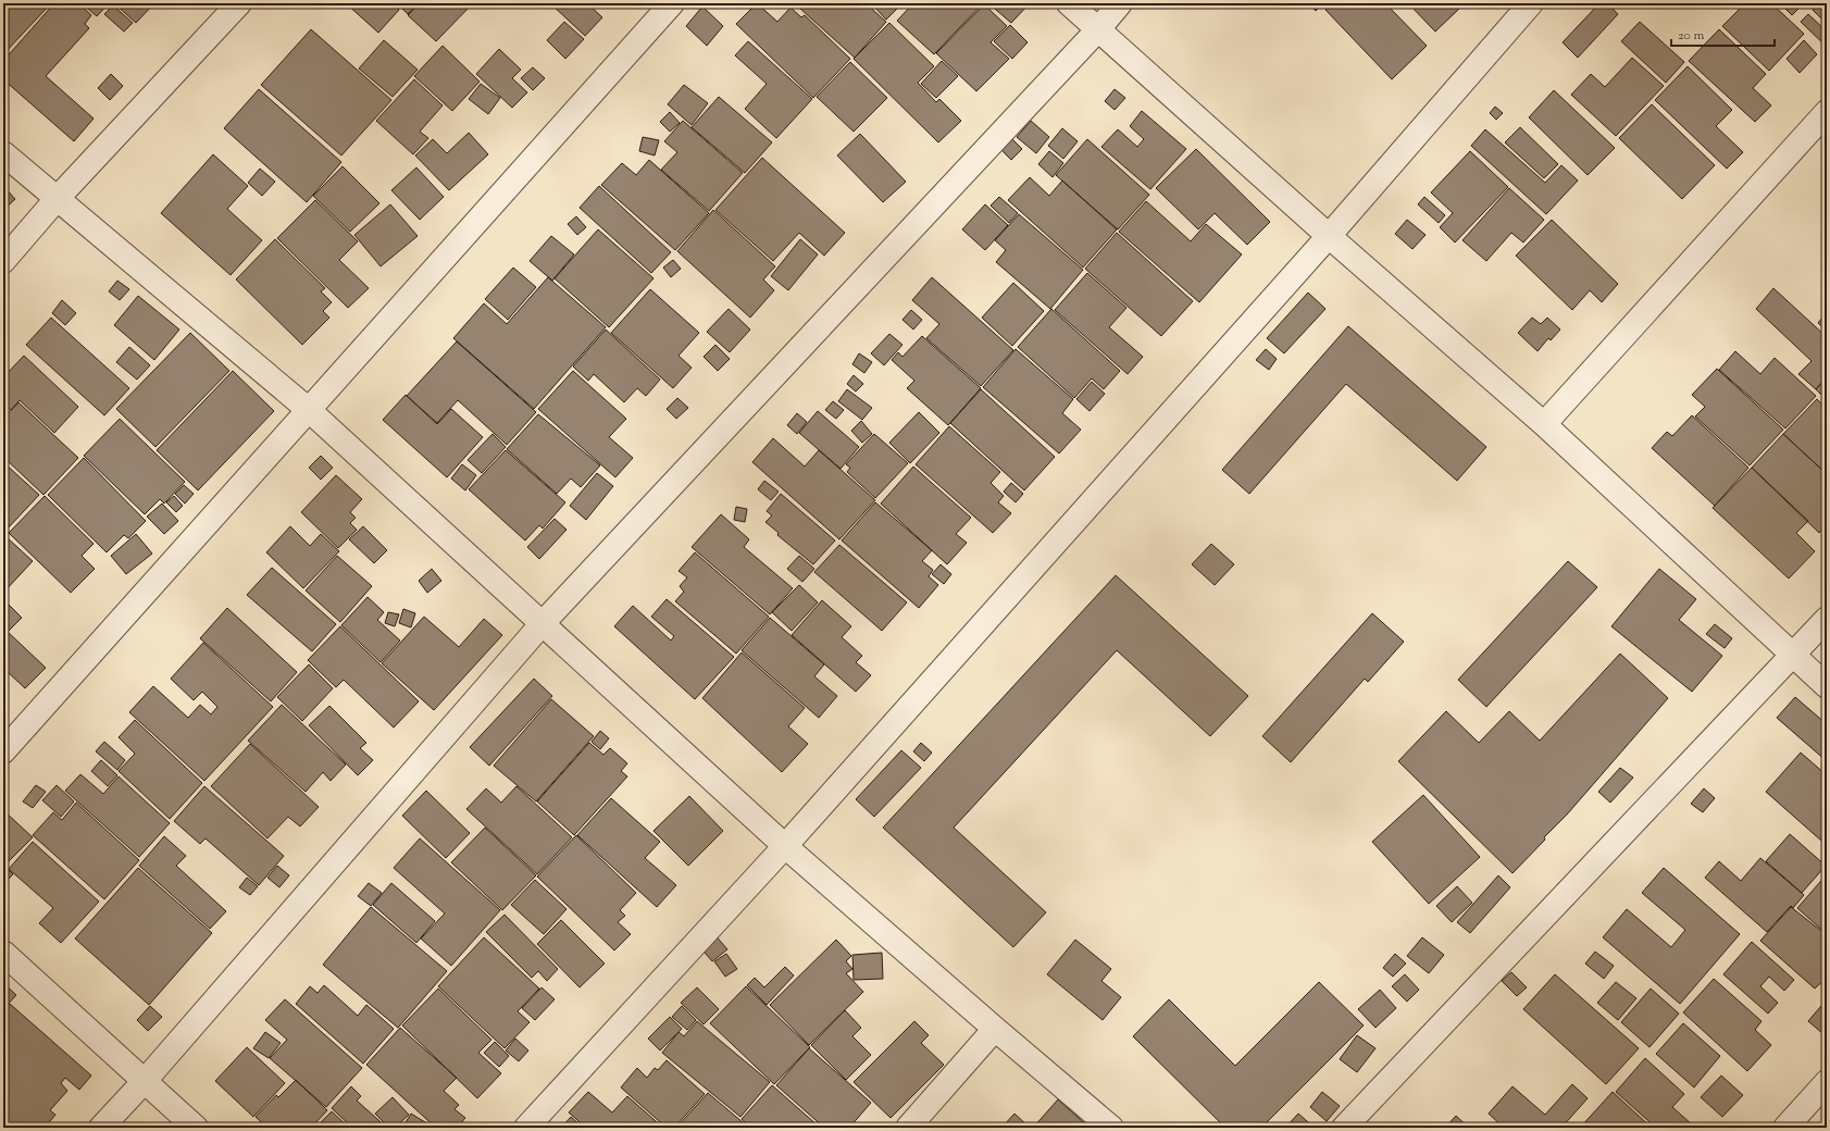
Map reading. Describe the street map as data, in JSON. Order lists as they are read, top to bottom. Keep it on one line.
{"scale_bar":"20 m"}
